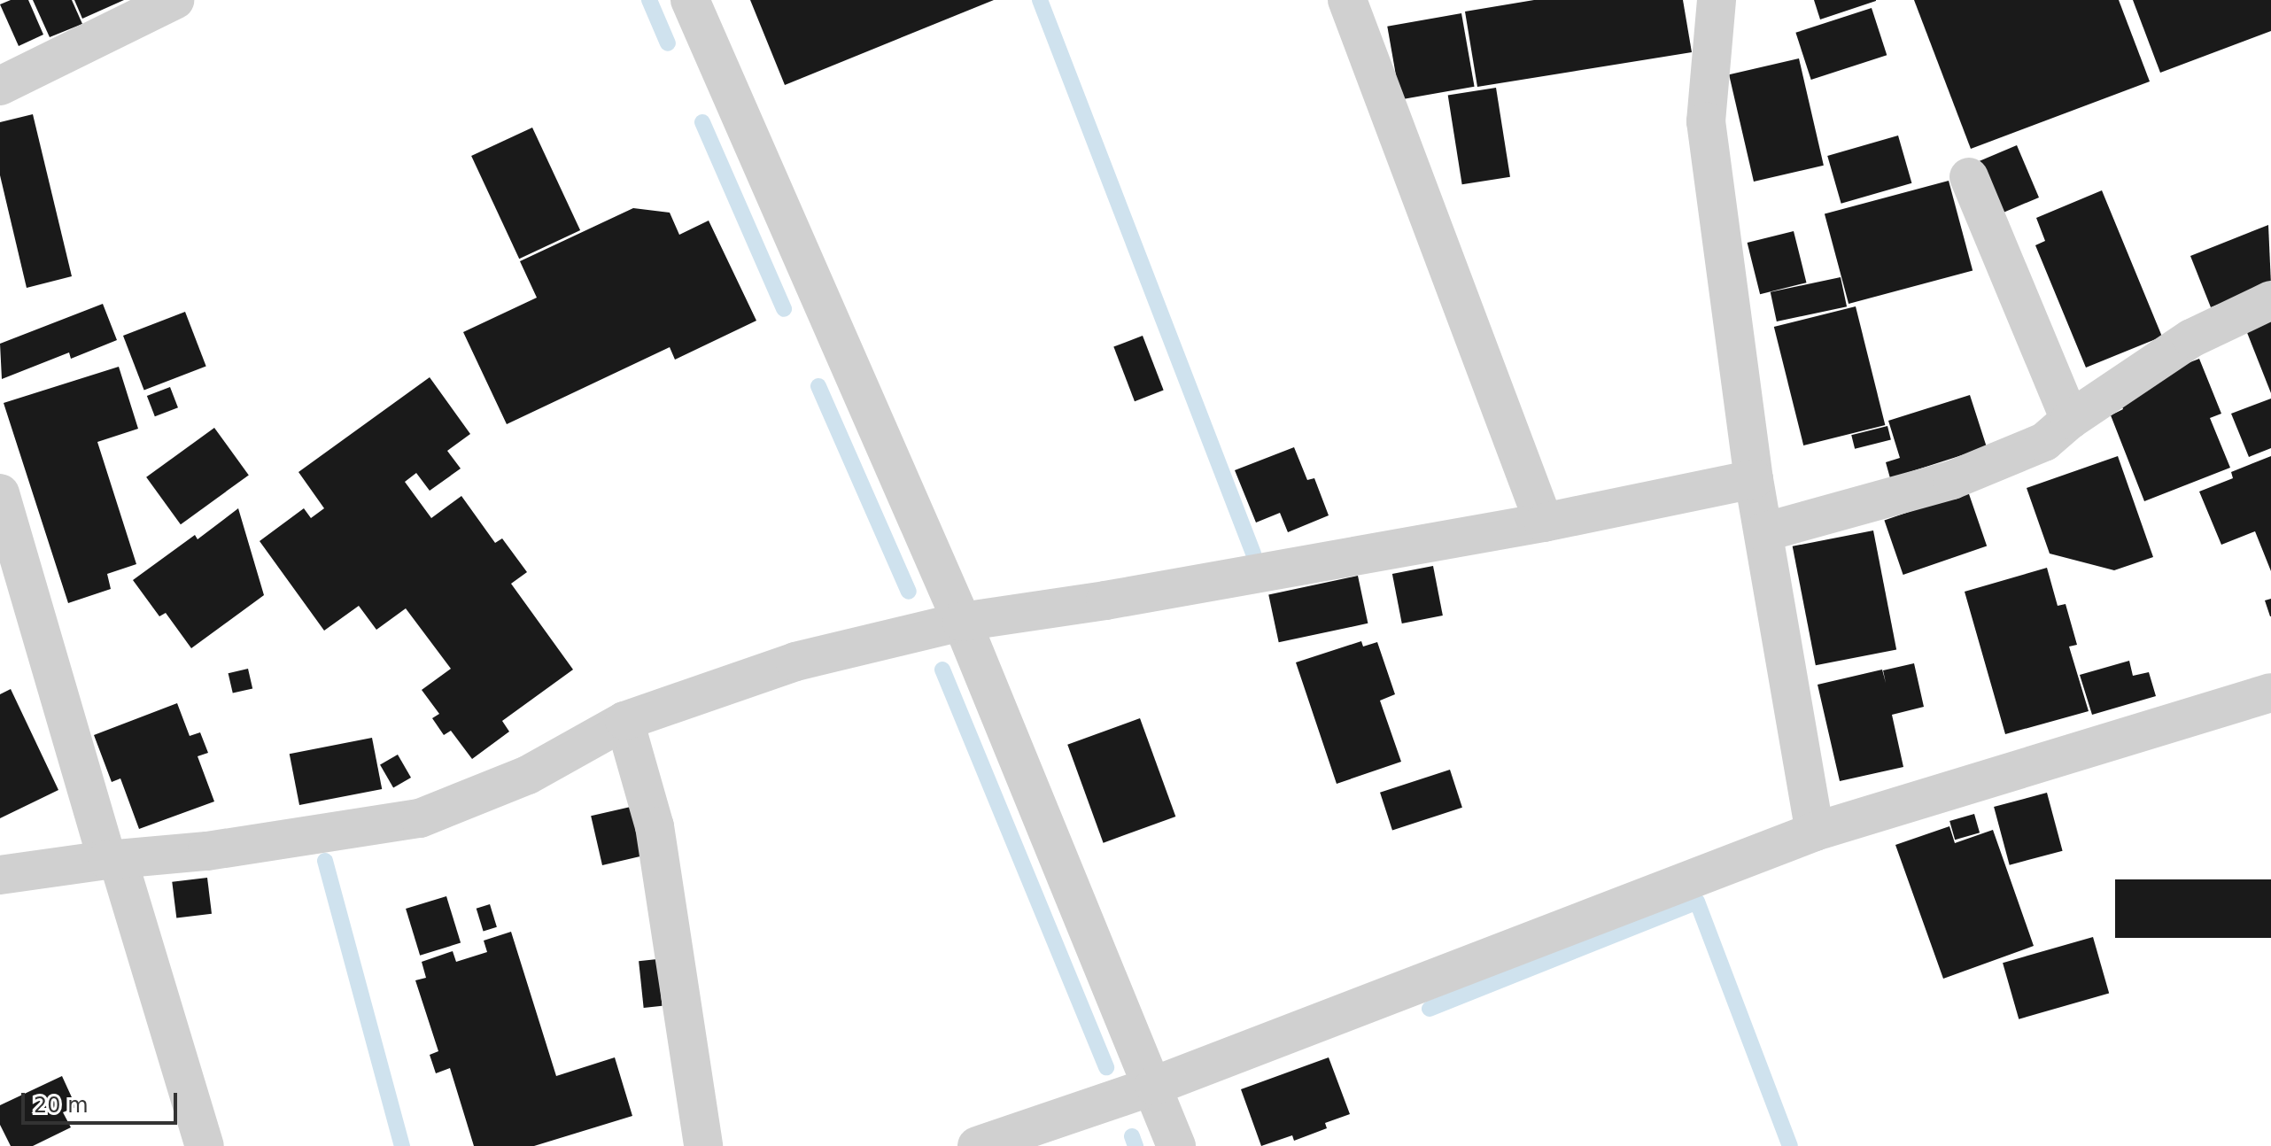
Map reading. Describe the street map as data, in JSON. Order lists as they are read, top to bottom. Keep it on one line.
{"scale_bar":"20 m"}
